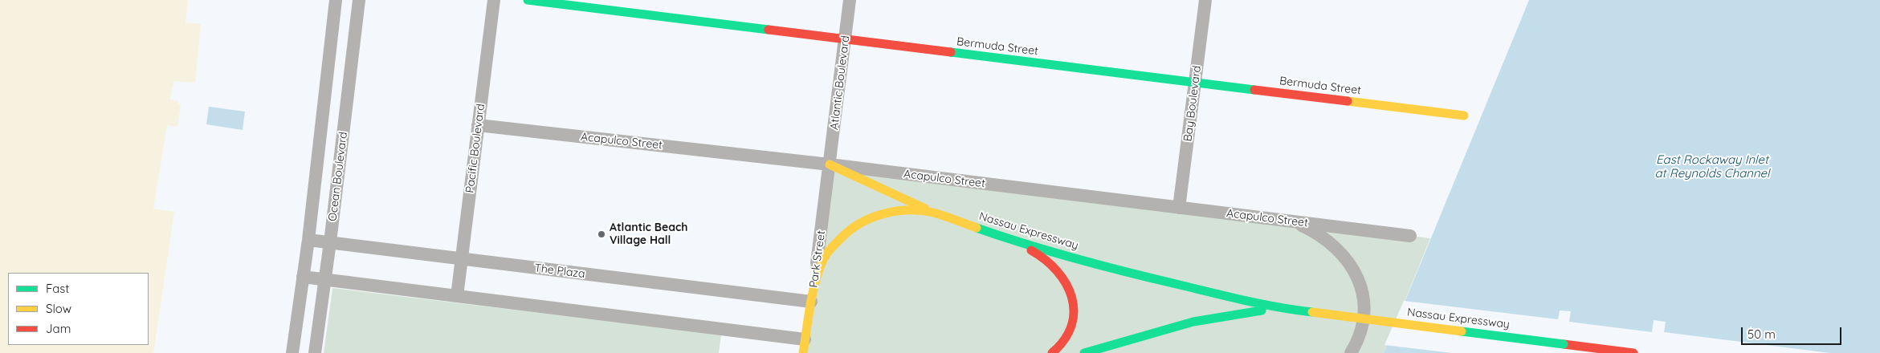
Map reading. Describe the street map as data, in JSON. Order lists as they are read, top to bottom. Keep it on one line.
{"streets":{"main road":["Bermuda Street","Nassau Expressway","Park Street"],"street":["Atlantic Boulevard","Bay Boulevard","Acapulco Street","Pacific Boulevard","Ocean Boulevard","The Plaza"]},"crossings":[["Bermuda Street","Atlantic Boulevard"],["Bermuda Street","Bay Boulevard"],["Atlantic Boulevard","Acapulco Street"],["Atlantic Boulevard","Park Street"],["Bay Boulevard","Acapulco Street"],["Acapulco Street","Pacific Boulevard"],["Acapulco Street","Park Street"],["Pacific Boulevard","The Plaza"],["Ocean Boulevard","The Plaza"],["Nassau Expressway","Park Street"],["Nassau Expressway","The Plaza"],["Park Street","The Plaza"]],"water":["East Rockaway Inlet at Reynolds Channel"],"places":["Atlantic Beach Village Hall"],"legend":["Fast","Slow","Jam"],"scale_bar":"50 m"}
